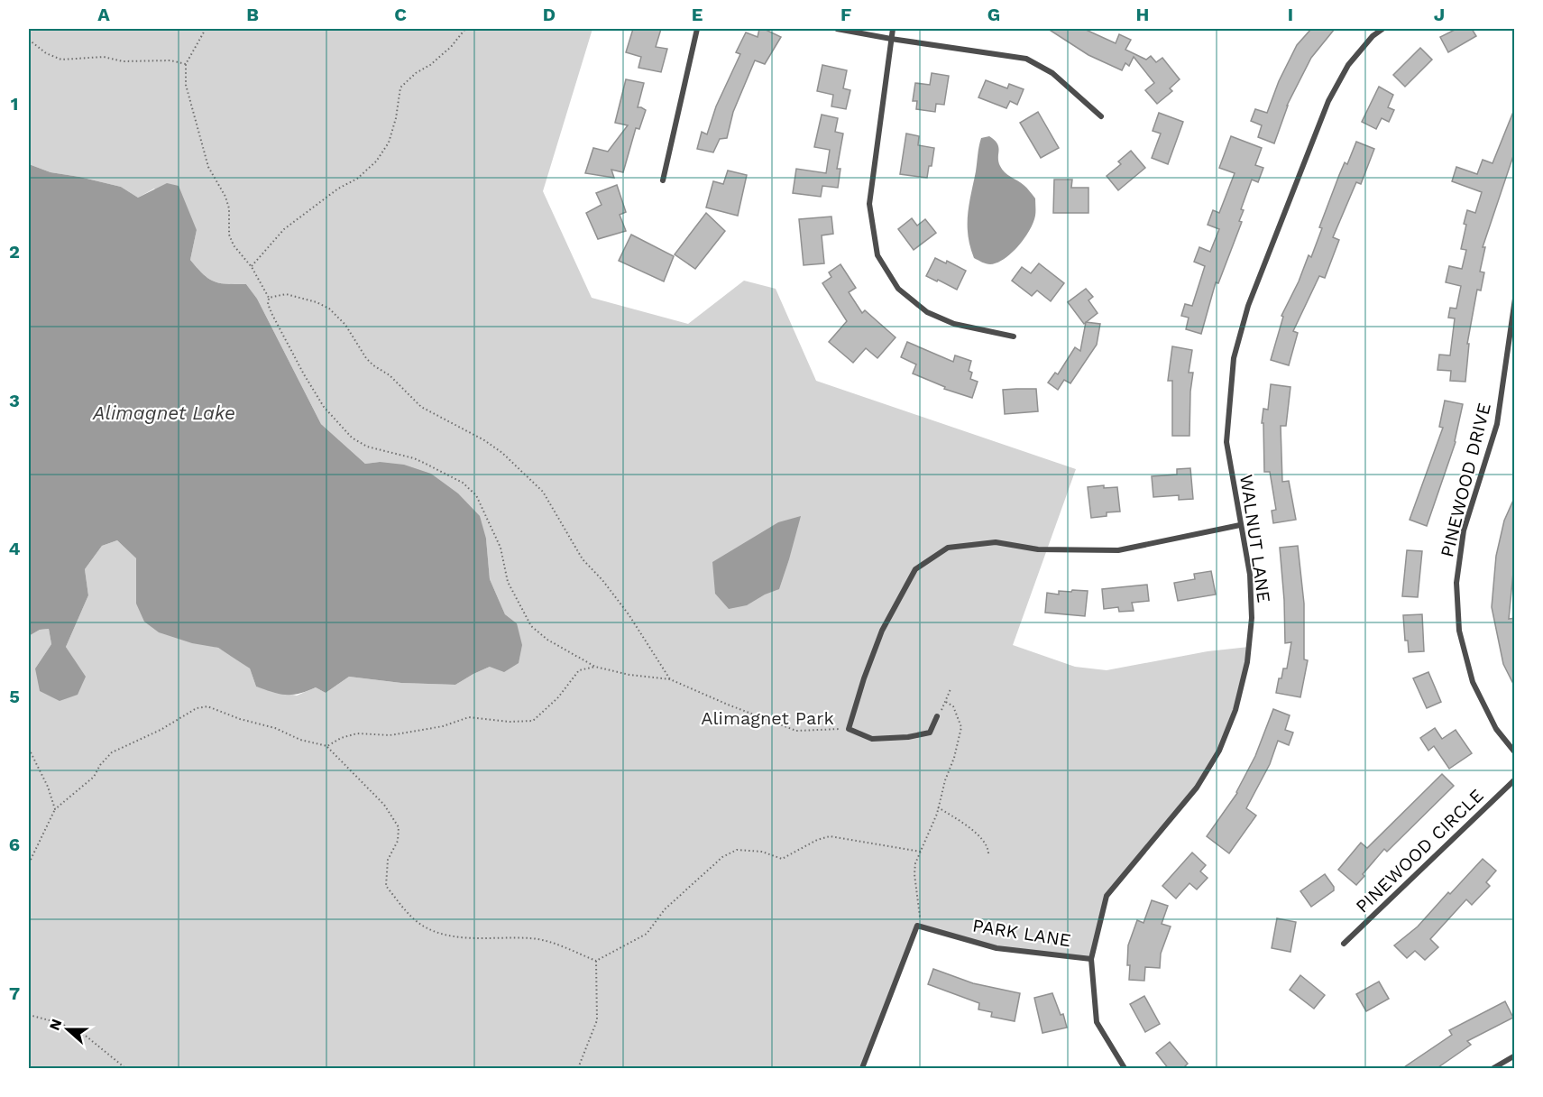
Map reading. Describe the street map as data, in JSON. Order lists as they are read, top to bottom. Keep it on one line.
{"streets":{"street":["PINEWOOD DRIVE","WALNUT LANE","PINEWOOD CIRCLE","PARK LANE"]},"crossings":[["WALNUT LANE","PARK LANE"]],"water":["Alimagnet Lake"],"parks":["Alimagnet Park"],"north":"left","grid":{"columns":["A","B","C","D","E","F","G","H","I","J"],"rows":["1","2","3","4","5","6","7"]}}
